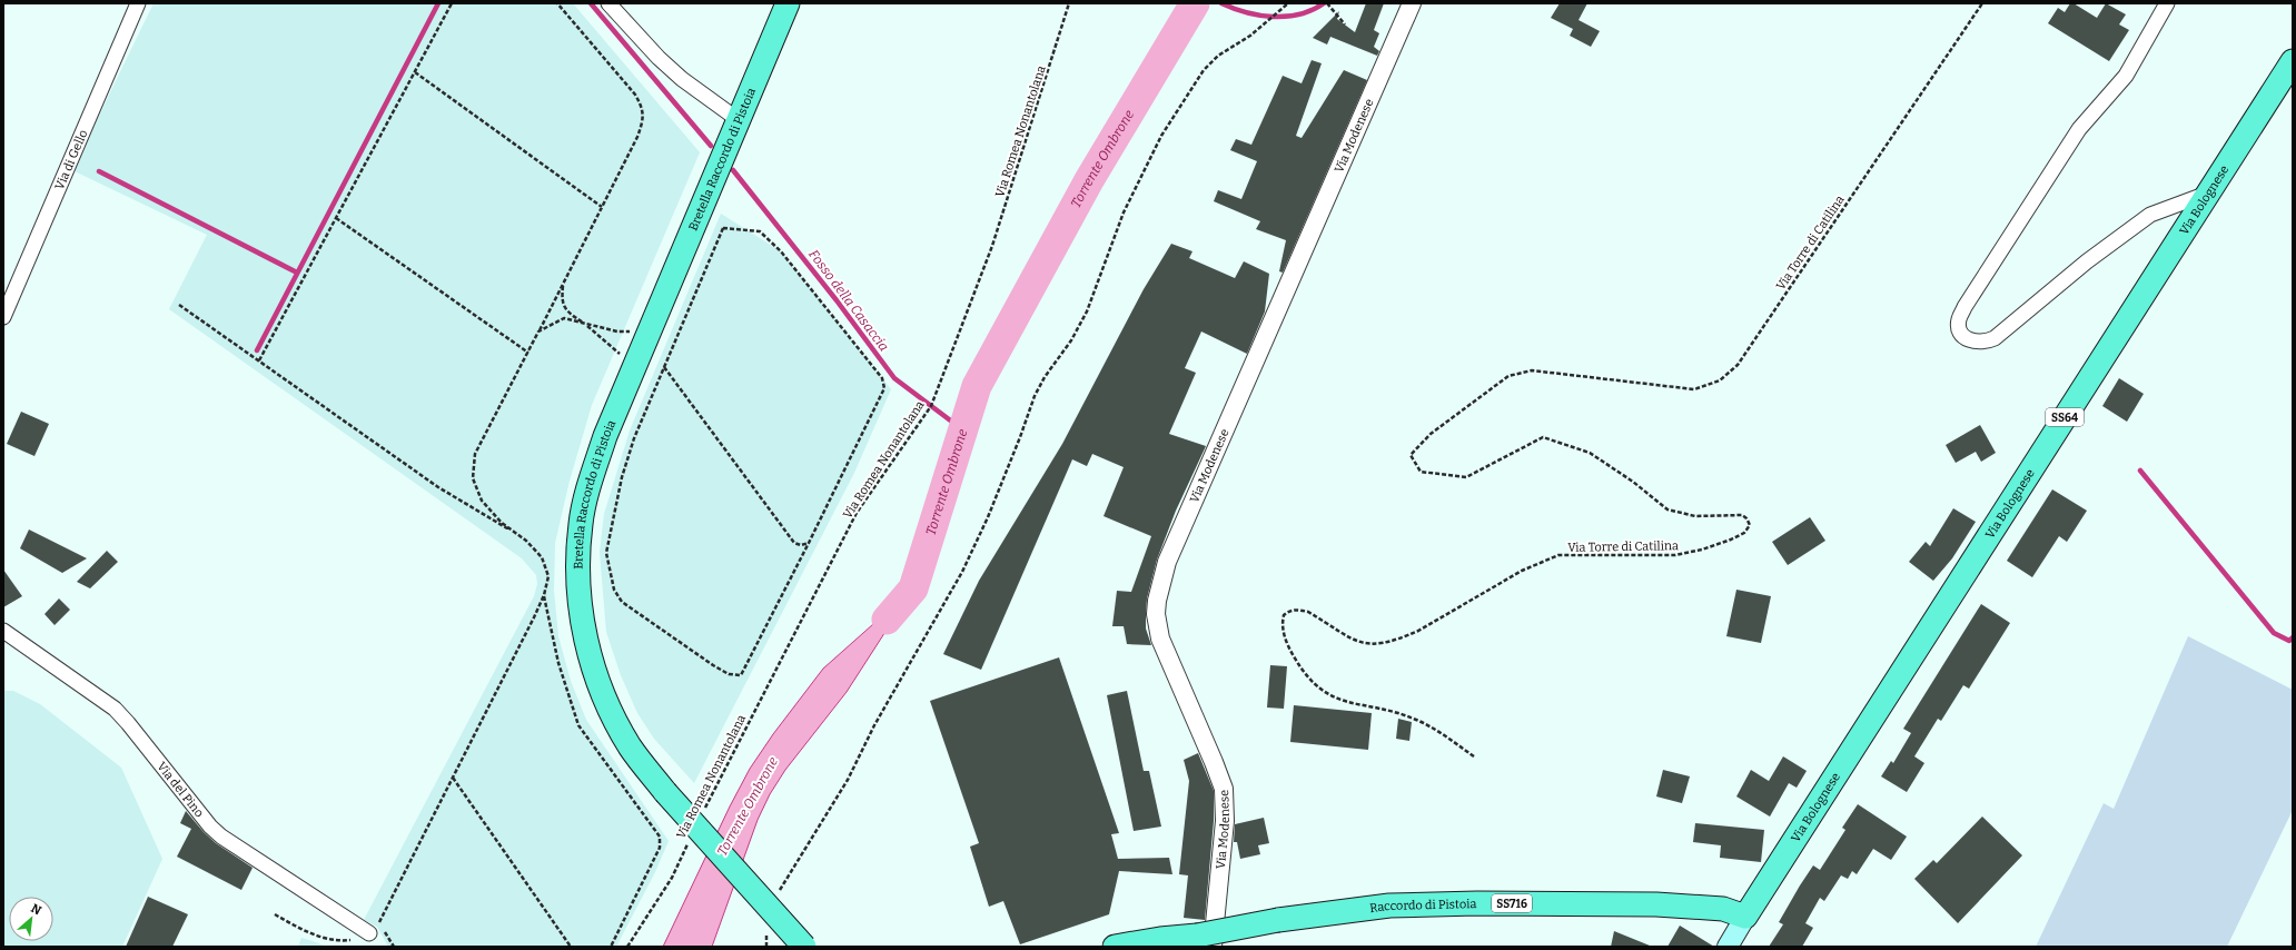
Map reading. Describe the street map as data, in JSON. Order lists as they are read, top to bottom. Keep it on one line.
{"streets":{"main road":["Bretella Raccordo di Pistoia","Via Bolognese","SS64","SS716","Raccordo di Pistoia"],"street":["Via Modenese","Via di Gello","Via del Pino"],"path":["Via Romea Nonantolana","Via Torre di Catilina"]},"crossings":[["Via Modenese","Raccordo di Pistoia"],["Via Bolognese","Raccordo di Pistoia"]],"water":["Torrente Ombrone","Fosso della Casaccia"],"north":"top right"}
